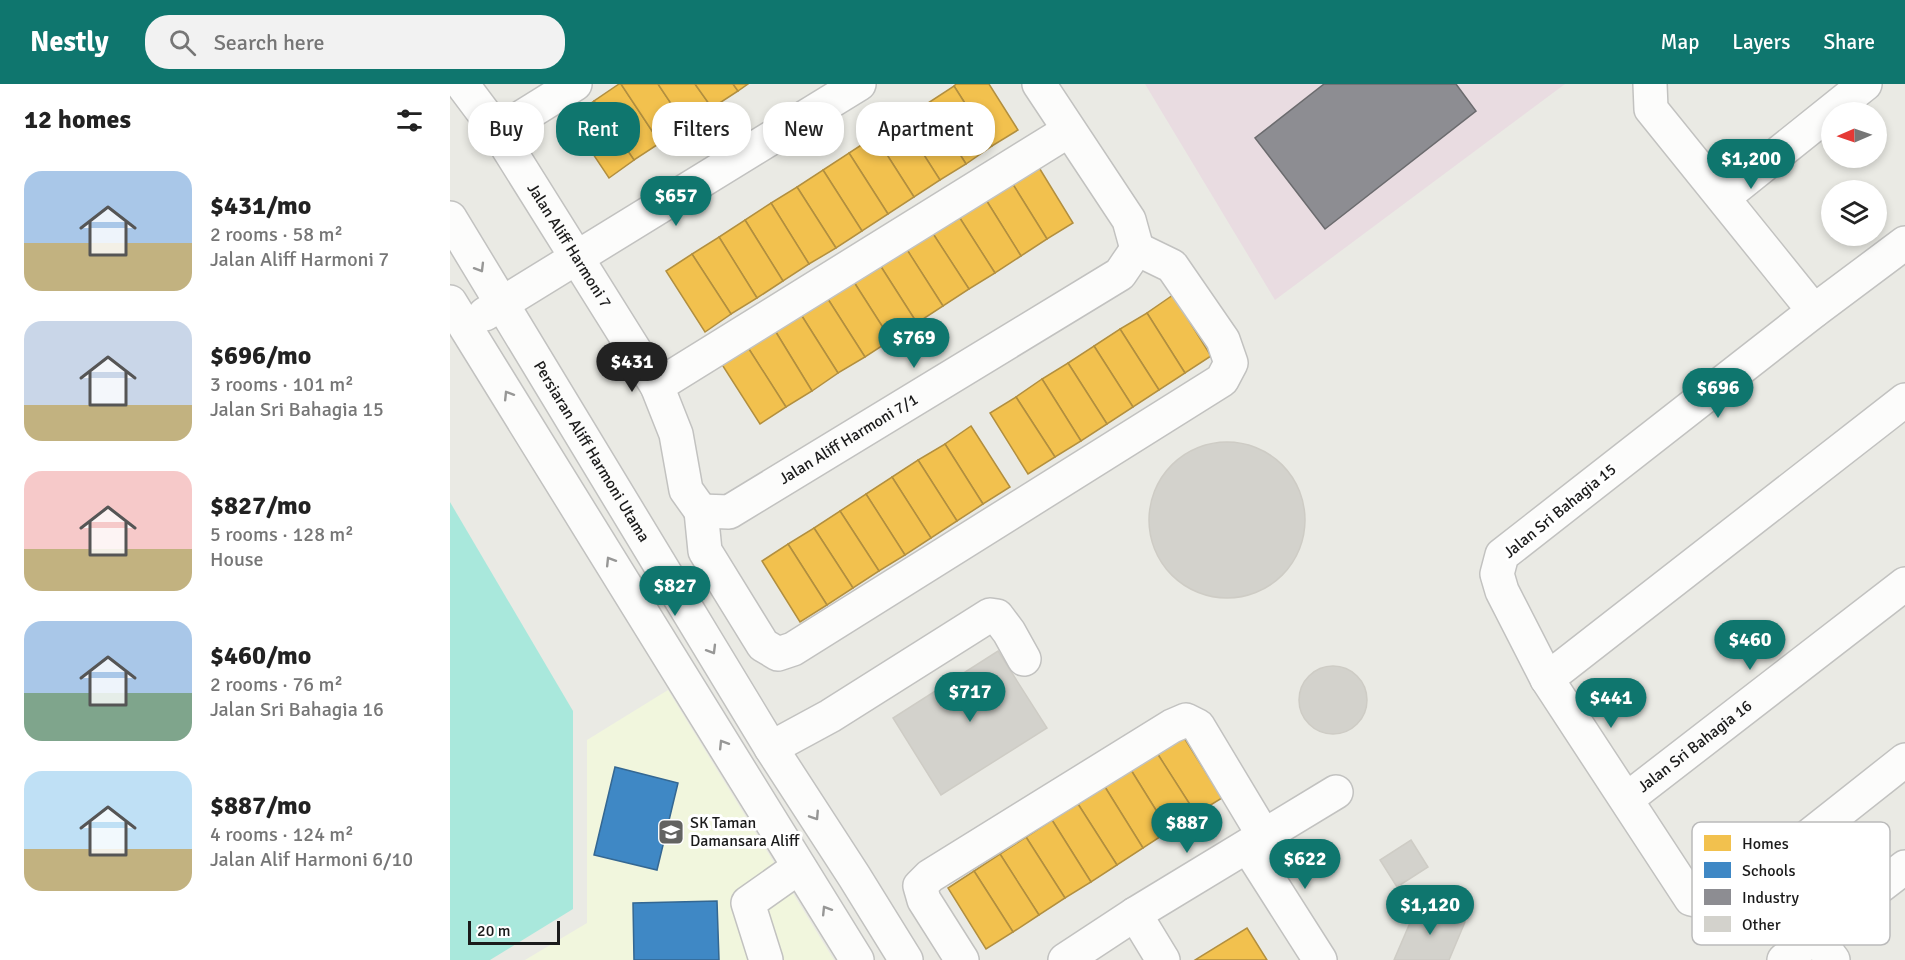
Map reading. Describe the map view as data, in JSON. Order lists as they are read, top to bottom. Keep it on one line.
{"streets":{"street":["Jalan Aliff Harmoni 7","Jalan Aliff Harmoni 7/1","Persiaran Aliff Harmoni Utama","Jalan Sri Bahagia 15","Jalan Sri Bahagia 16"]},"crossings":[["Jalan Aliff Harmoni 7","Jalan Aliff Harmoni 7/1"],["Jalan Sri Bahagia 15","Jalan Sri Bahagia 16"]],"places":{"school or university":["SK Taman Damansara Aliff"]},"legend":["Homes","Schools","Industry","Other"],"scale_bar":"20 m","north":"left","page":{"header":"Nestly","search":"Search here","nav":["Map","Layers","Share"],"heading":"12 homes","chip":["Buy","Rent","Filters","New","Apartment"],"price":["$1,200","$657","$769","$431","$696","$827","$460","$717","$441","$887","$622","$1,120"],"list":[{"name":"$431/mo","note":"2 rooms · 58 m² · Jalan Aliff Harmoni 7"},{"name":"$696/mo","note":"3 rooms · 101 m² · Jalan Sri Bahagia 15"},{"name":"$827/mo","note":"5 rooms · 128 m² · House"},{"name":"$460/mo","note":"2 rooms · 76 m² · Jalan Sri Bahagia 16"},{"name":"$887/mo","note":"4 rooms · 124 m² · Jalan Alif Harmoni 6/10"}],"scale":"20 m"}}
